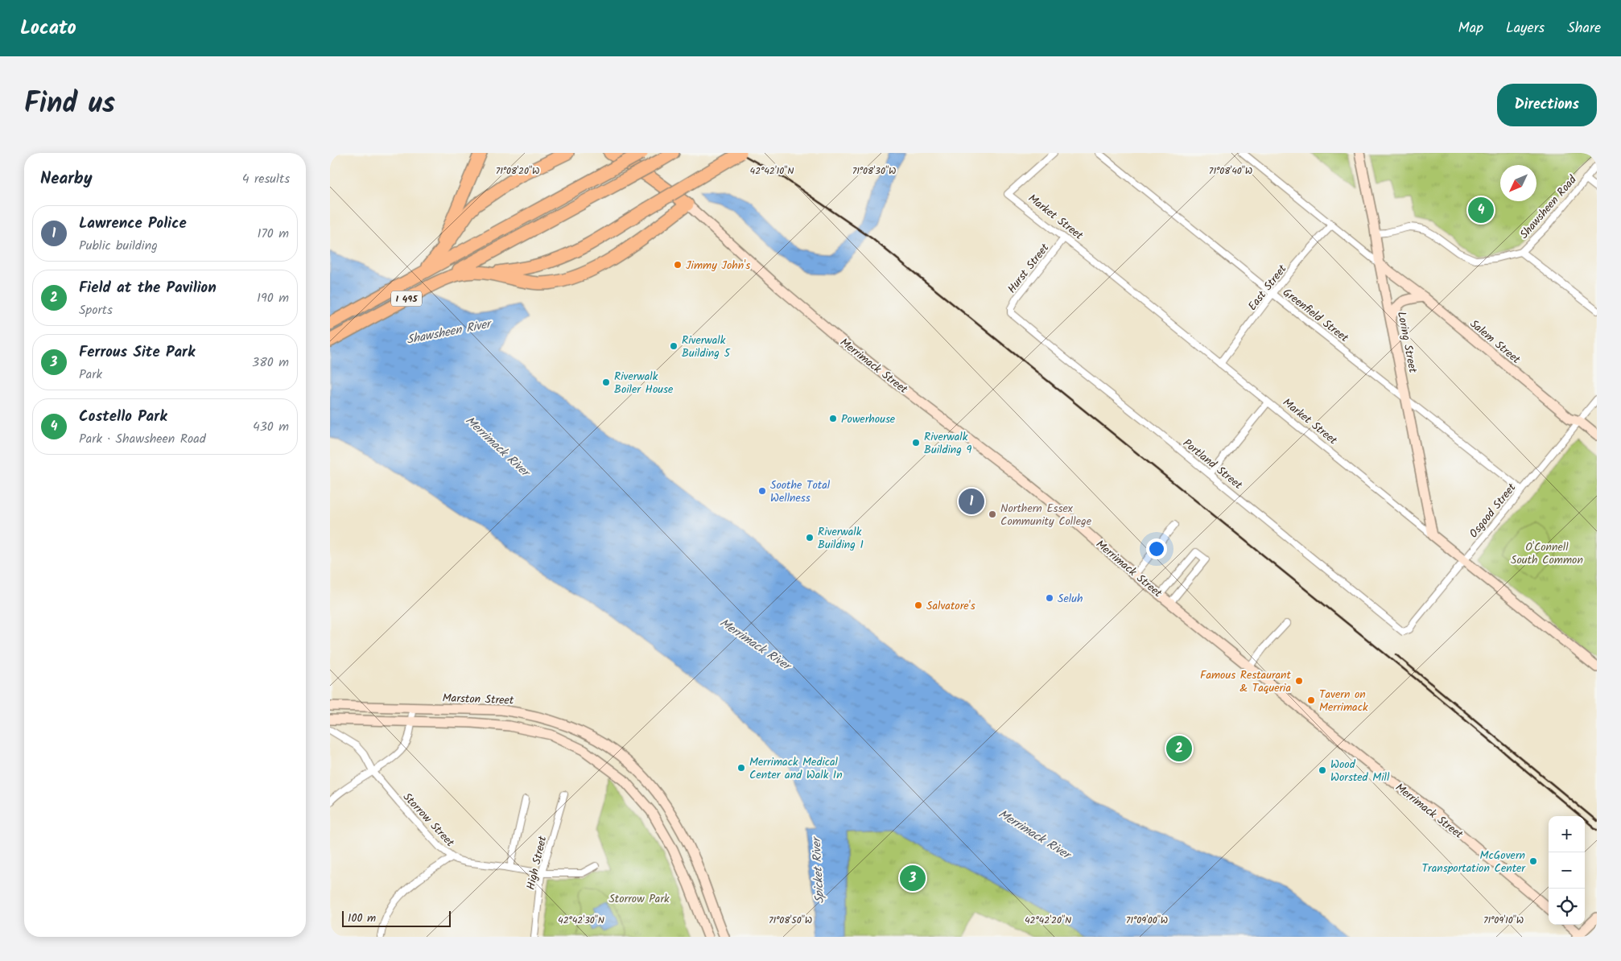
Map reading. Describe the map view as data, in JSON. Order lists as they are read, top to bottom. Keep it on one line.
{"streets":{"highway":["I 495","Merrimack Street"],"main road":["Market Street","Salem Street","Loring Street","Marston Street"],"street":["Shawsheen Road","Hurst Street","East Street","Greenfield Street","Portland Street","Osgood Street","Storrow Street","High Street"]},"crossings":[["Shawsheen Road","Loring Street"],["Market Street","Hurst Street"],["Market Street","East Street"],["Market Street","Loring Street"],["Market Street","Osgood Street"],["Hurst Street","Portland Street"],["East Street","Greenfield Street"],["Greenfield Street","Loring Street"],["Greenfield Street","Osgood Street"],["Salem Street","Loring Street"],["Salem Street","Osgood Street"],["Portland Street","Osgood Street"],["Storrow Street","High Street"]],"water":["Shawsheen River","Merrimack River","Spicket River"],"parks":["O'Connell South Common","Storrow Park"],"places":["Jimmy John's","Riverwalk Building 5","Riverwalk Boiler House","Powerhouse","Riverwalk Building 9","Soothe Total Wellness","Northern Essex Community College","Riverwalk Building 1","Seluh","Salvatore's","Famous Restaurant & Taqueria","Tavern on Merrimack","Merrimack Medical Center and Walk In","Wood Worsted Mill","McGovern Transportation Center"],"scale_bar":"100 m","north":"bottom left","page":{"header":"Locato","nav":["Map","Layers","Share"],"title":"Find us","buttons":"Directions","heading":["Nearby","4 results"],"pins":["4","1","2","3"],"list":[{"mark":"1","name":"Lawrence Police","note":"Public building","value":"170 m"},{"mark":"2","name":"Field at the Pavilion","note":"Sports","value":"190 m"},{"mark":"3","name":"Ferrous Site Park","note":"Park","value":"380 m"},{"mark":"4","name":"Costello Park","note":"Park · Shawsheen Road","value":"430 m"}],"map_buttons":["+","−"],"scale":"100 m"},"coordinates":["71°08'20\"W","71°08'30\"W","71°08'40\"W","42°42'10\"N","42°42'30\"N","42°42'20\"N","71°08'50\"W","71°09'00\"W","71°09'10\"W"]}
